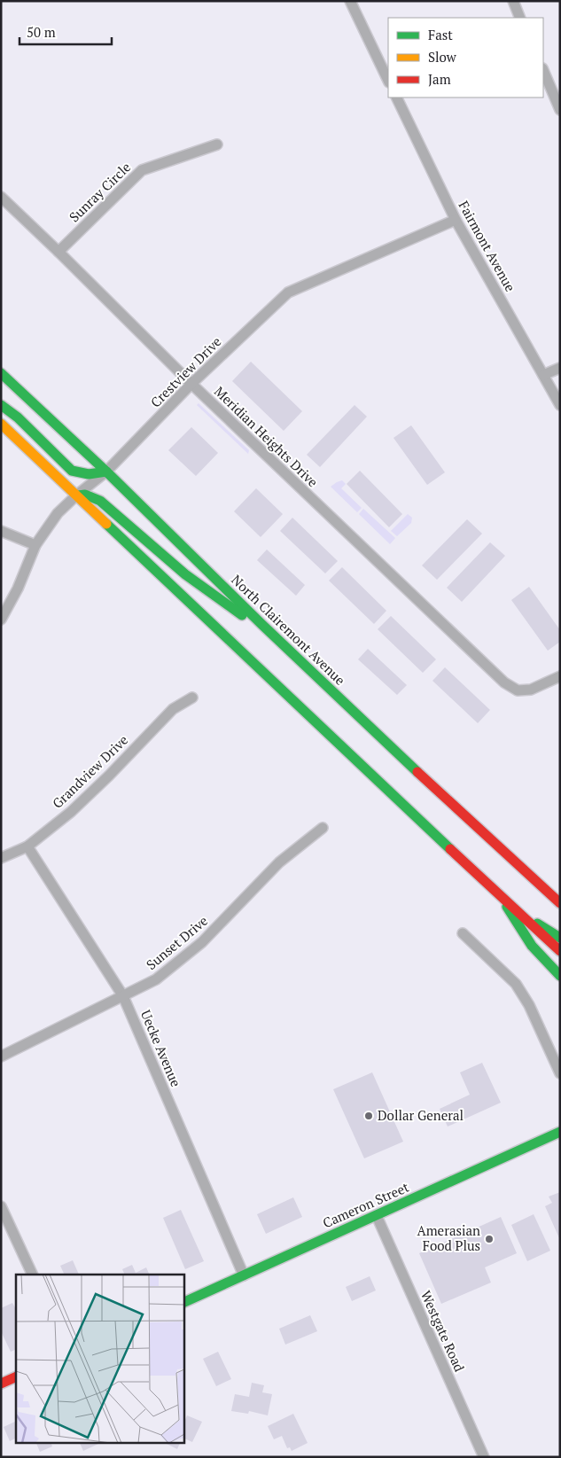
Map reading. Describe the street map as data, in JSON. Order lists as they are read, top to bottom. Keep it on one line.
{"streets":{"main road":["North Clairemont Avenue","Cameron Street"],"street":["Sunray Circle","Fairmont Avenue","Crestview Drive","Meridian Heights Drive","Grandview Drive","Sunset Drive","Uecke Avenue","Westgate Road"]},"crossings":[["Sunray Circle","Meridian Heights Drive"],["Fairmont Avenue","Crestview Drive"],["Crestview Drive","Meridian Heights Drive"],["Crestview Drive","North Clairemont Avenue"],["Grandview Drive","Uecke Avenue"],["Sunset Drive","Uecke Avenue"],["Uecke Avenue","Cameron Street"],["Cameron Street","Westgate Road"]],"places":["Dollar General","Amerasian Food Plus"],"legend":["Fast","Slow","Jam"],"scale_bar":"50 m"}
